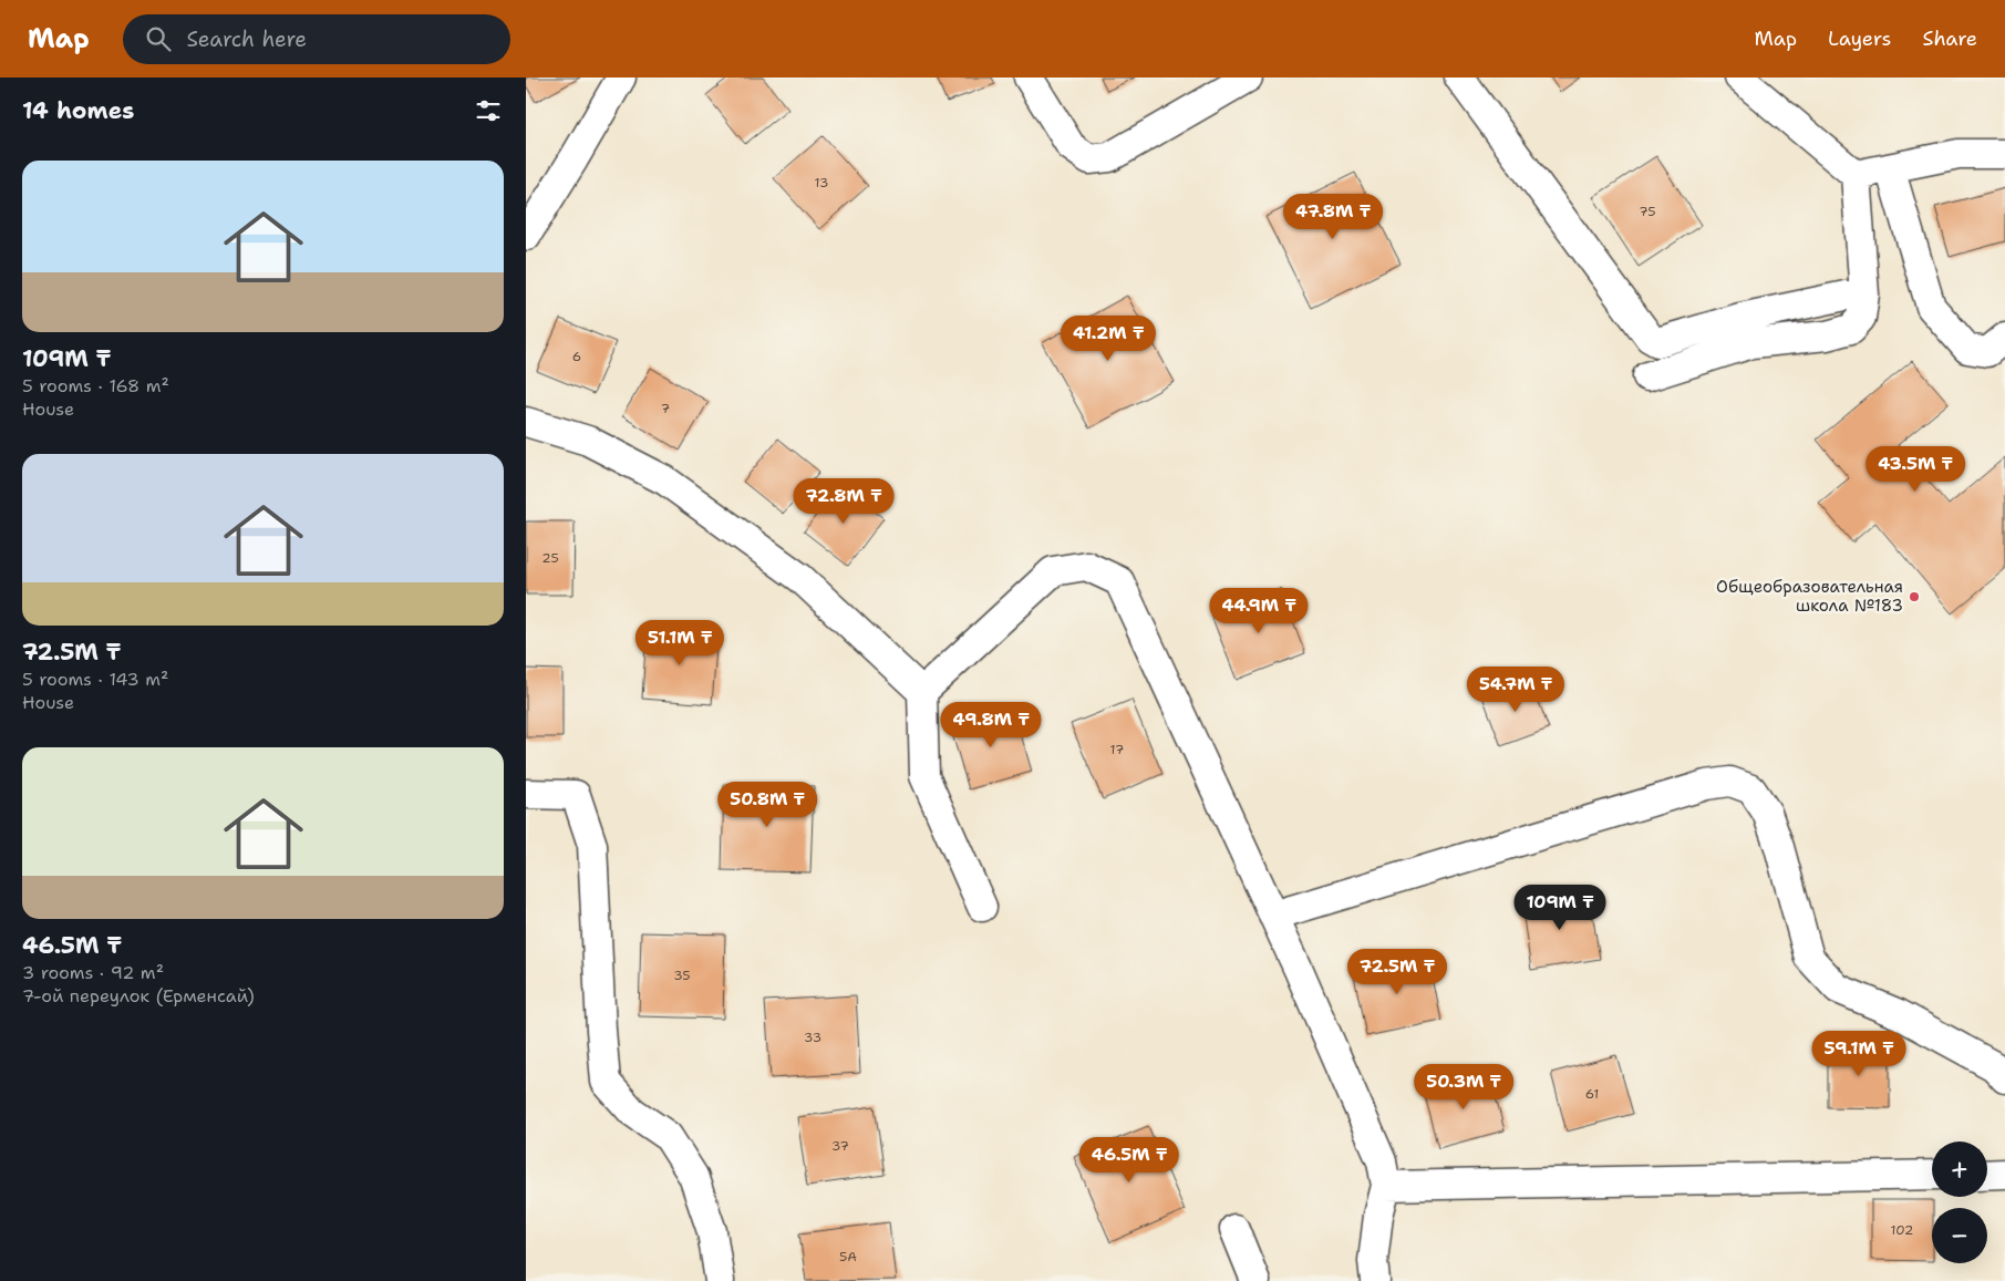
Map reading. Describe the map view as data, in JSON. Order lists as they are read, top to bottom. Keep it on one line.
{"places":["Общеобразовательная школа №183"],"house_numbers":["13","75","6","7","25","17","35","33","61","37","102","5А"],"page":{"header":"Map","search":"Search here","nav":["Map","Layers","Share"],"heading":"14 homes","list":[{"name":"109M ₸","note":"5 rooms · 168 m² · House"},{"name":"72.5M ₸","note":"5 rooms · 143 m² · House"},{"name":"46.5M ₸","note":"3 rooms · 92 m² · 7-ой переулок (Ерменсай)"}],"price":["47.8M ₸","41.2M ₸","43.5M ₸","72.8M ₸","44.9M ₸","51.1M ₸","54.7M ₸","49.8M ₸","50.8M ₸","109M ₸","72.5M ₸","59.1M ₸","50.3M ₸","46.5M ₸"],"map_buttons":["+","−"]}}
